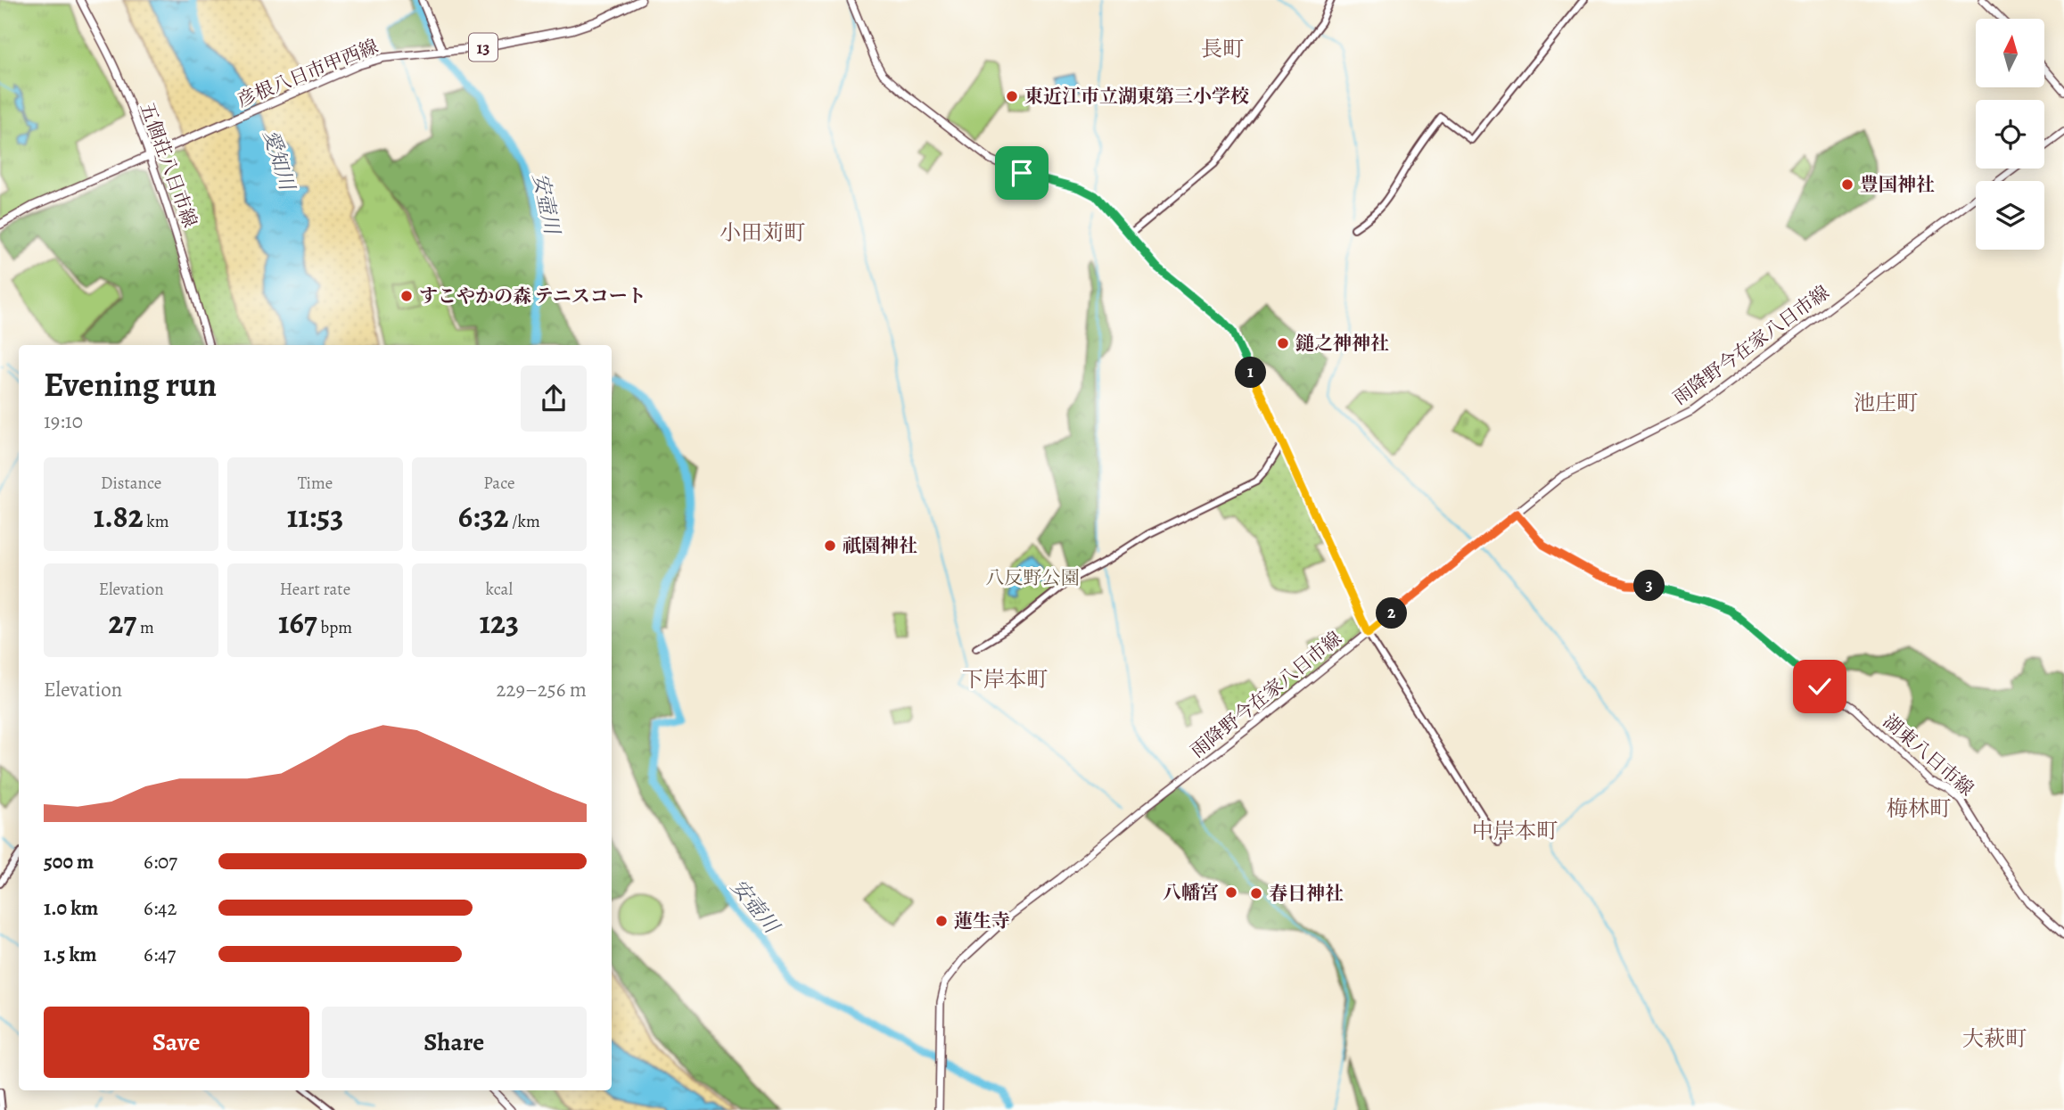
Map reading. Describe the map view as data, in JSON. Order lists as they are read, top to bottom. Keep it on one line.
{"streets":{"main road":["13","彦根八日市甲西線","五個荘八日市線","雨降野今在家八日市線","湖東八日市線"]},"crossings":[["彦根八日市甲西線","五個荘八日市線"],["雨降野今在家八日市線","湖東八日市線"]],"districts":["長町","小田苅町","池庄町","下岸本町","梅林町","中岸本町","大萩町"],"water":["愛知川","安壺川"],"parks":["八反野公園"],"places":["東近江市立湖東第三小学校","豊国神社","すこやかの森 テニスコート","鎚之神神社","祇園神社","八幡宮","春日神社","蓮生寺"],"north":"top","page":{"heading":["Evening run","19:10"],"pins":["1","3","2"],"stats":[["Distance","1.82 km"],["Time","11:53"],["Pace","6:32 /km"],["Elevation","27 m"],["Heart rate","167 bpm"],["kcal","123"]],"chart":["Elevation","229–256 m"],"list":[{"name":"500 m","note":"6:07"},{"name":"1.0 km","note":"6:42"},{"name":"1.5 km","note":"6:47"}],"buttons":["Save","Share"]}}
